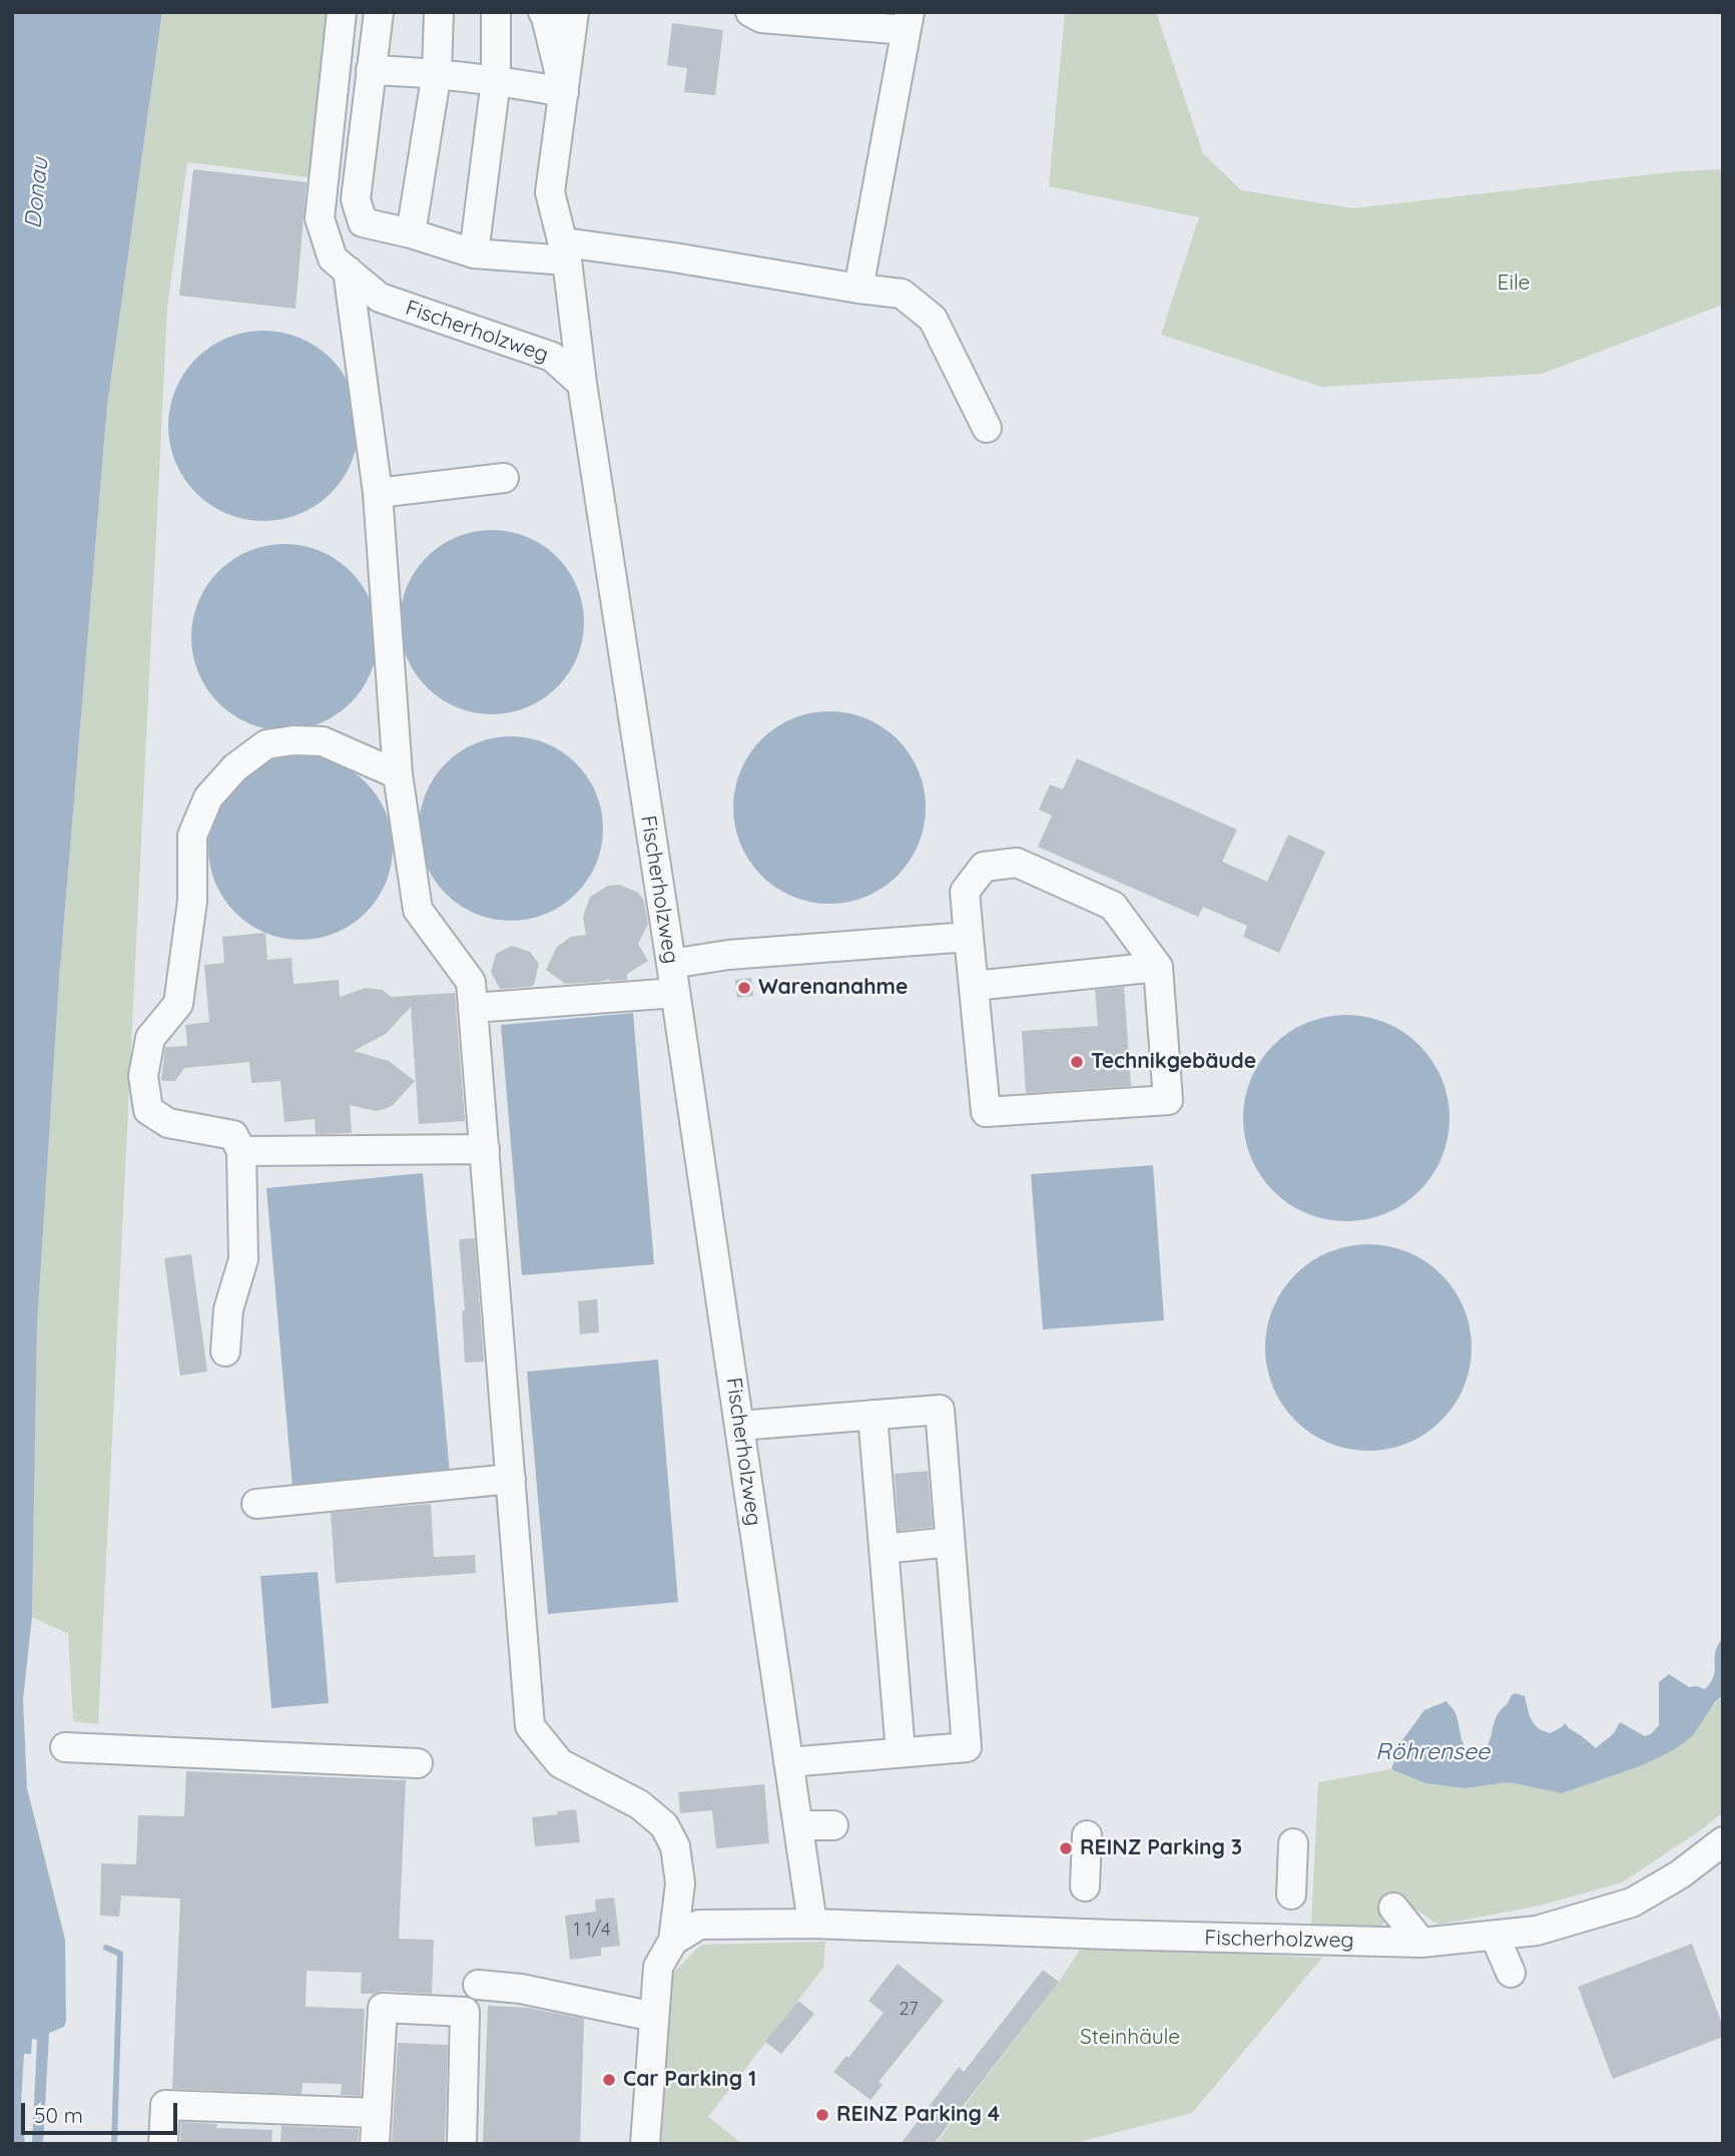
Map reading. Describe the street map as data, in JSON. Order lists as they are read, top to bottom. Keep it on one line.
{"streets":{"street":["Fischerholzweg"]},"water":["Donau","Röhrensee"],"parks":["Eile","Steinhäule"],"places":["Warenanahme","Technikgebäude","REINZ Parking 3","Car Parking 1","REINZ Parking 4"],"house_numbers":["1 1/4","27"],"scale_bar":"50 m"}
